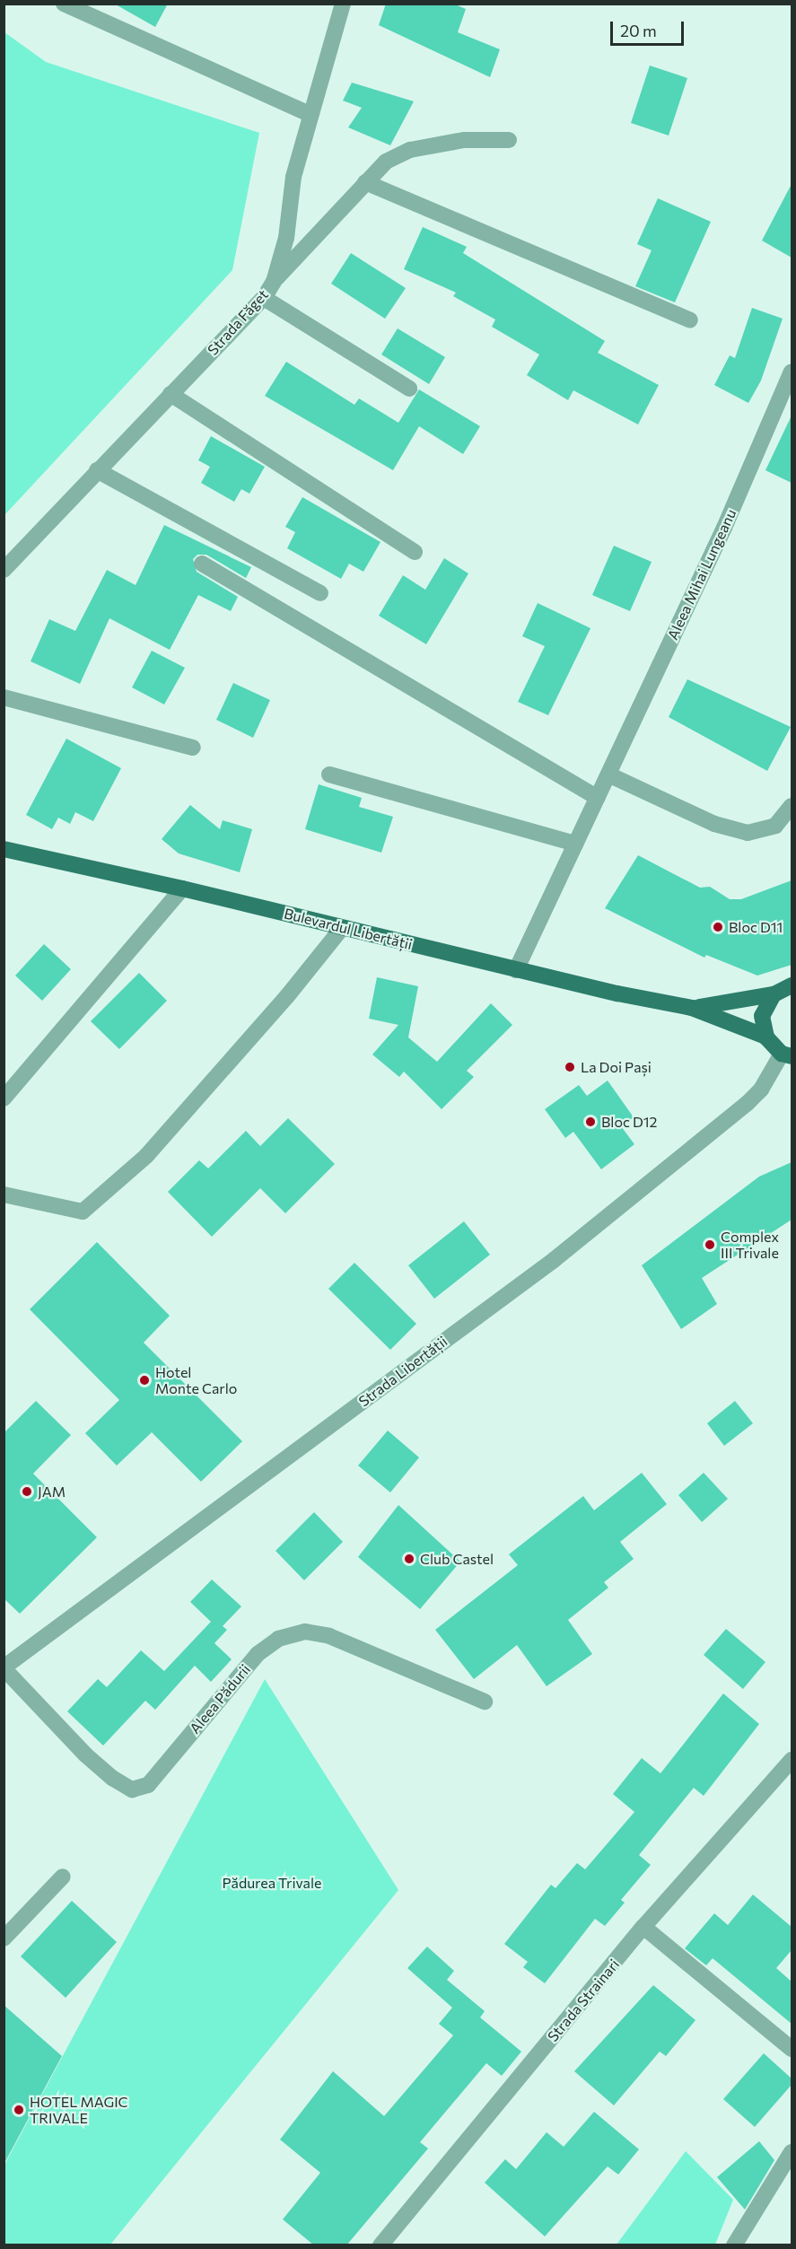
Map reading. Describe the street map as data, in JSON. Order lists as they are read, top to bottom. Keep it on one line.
{"streets":{"main road":["Bulevardul Libertății"],"street":["Strada Făget","Aleea Mihai Lungeanu","Strada Libertății","Aleea Pădurii","Strada Strainari"]},"crossings":[["Aleea Mihai Lungeanu","Bulevardul Libertății"],["Strada Libertății","Aleea Pădurii"]],"parks":["Pădurea Trivale"],"places":["Bloc D11","La Doi Pași","Bloc D12","Complex III Trivale","Hotel Monte Carlo","JAM","Club Castel","HOTEL MAGIC TRIVALE"],"scale_bar":"20 m"}
